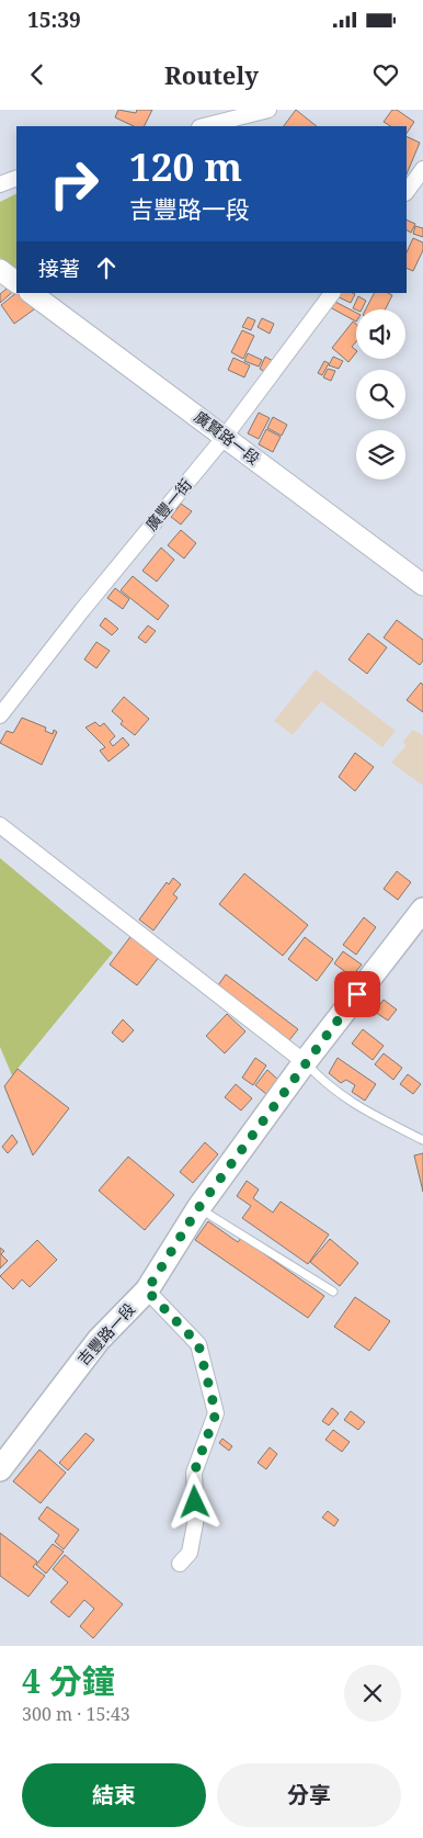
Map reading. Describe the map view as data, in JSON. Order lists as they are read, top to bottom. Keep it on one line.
{"streets":{"main road":["吉豐路一段"],"street":["廣賢路一段","廣豐一街"]},"crossings":[["廣賢路一段","廣豐一街"]],"page":{"status":"15:39","header":"Routely","turn":["120 m","吉豐路一段"],"then":"接著","heading":["4 分鐘","300 m · 15:43"],"buttons":["結束","分享"]}}
